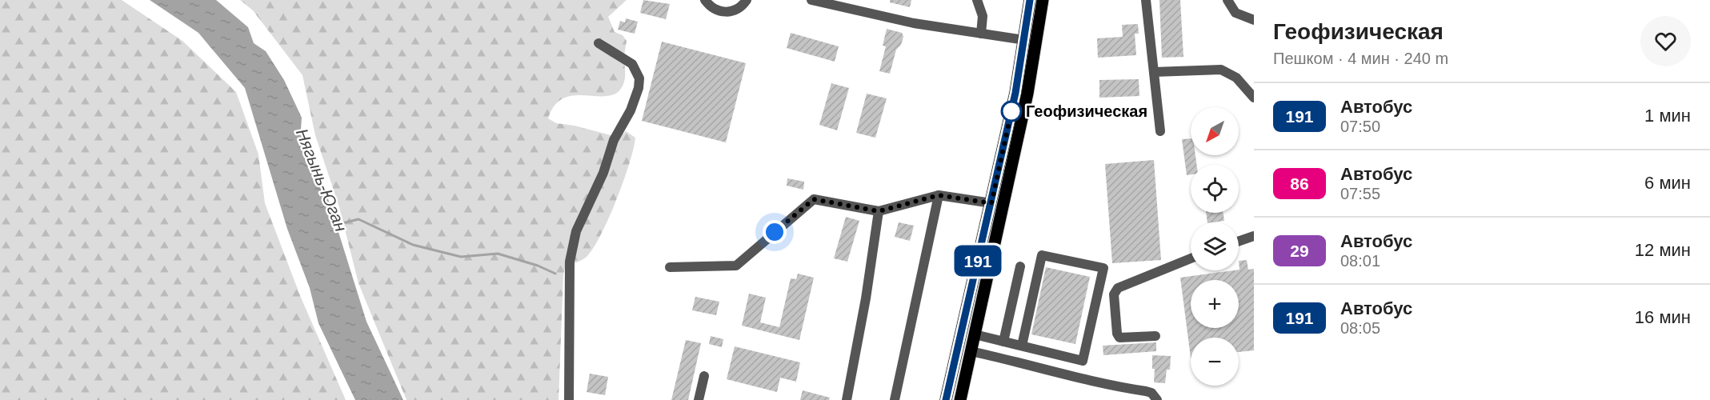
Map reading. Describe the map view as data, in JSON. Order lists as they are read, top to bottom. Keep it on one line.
{"water":["Нягынь-Юган"],"places":["Геофизическая"],"lines":["bus line 191"],"north":"bottom left","page":{"on_map":"191","heading":["Геофизическая","Пешком · 4 мин · 240 m"],"list":[{"mark":"191","name":"Автобус","note":"07:50","value":"1 мин"},{"mark":"86","name":"Автобус","note":"07:55","value":"6 мин"},{"mark":"29","name":"Автобус","note":"08:01","value":"12 мин"},{"mark":"191","name":"Автобус","note":"08:05","value":"16 мин"}],"map_buttons":["+","−"]}}
